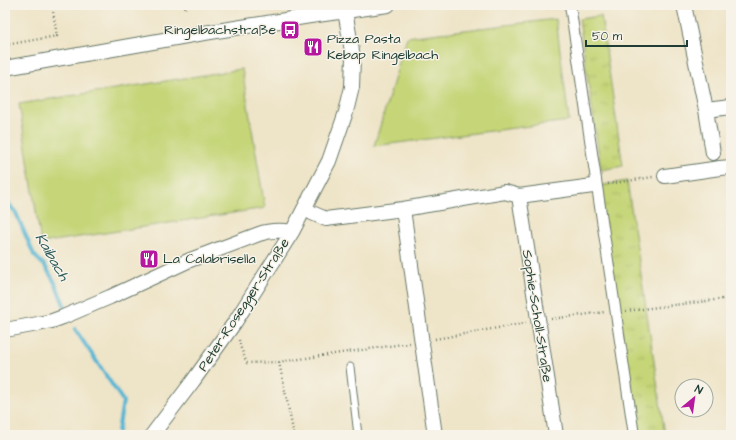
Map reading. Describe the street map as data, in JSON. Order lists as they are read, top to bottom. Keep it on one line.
{"streets":{"street":["Peter-Rosegger-Straße","Sophie-Scholl-Straße"]},"water":["Kaibach"],"places":{"bus stop":["Ringelbachstraße"],"restaurant":["Pizza Pasta Kebap Ringelbach","La Calabrisella"]},"scale_bar":"50 m","north":"top right"}
